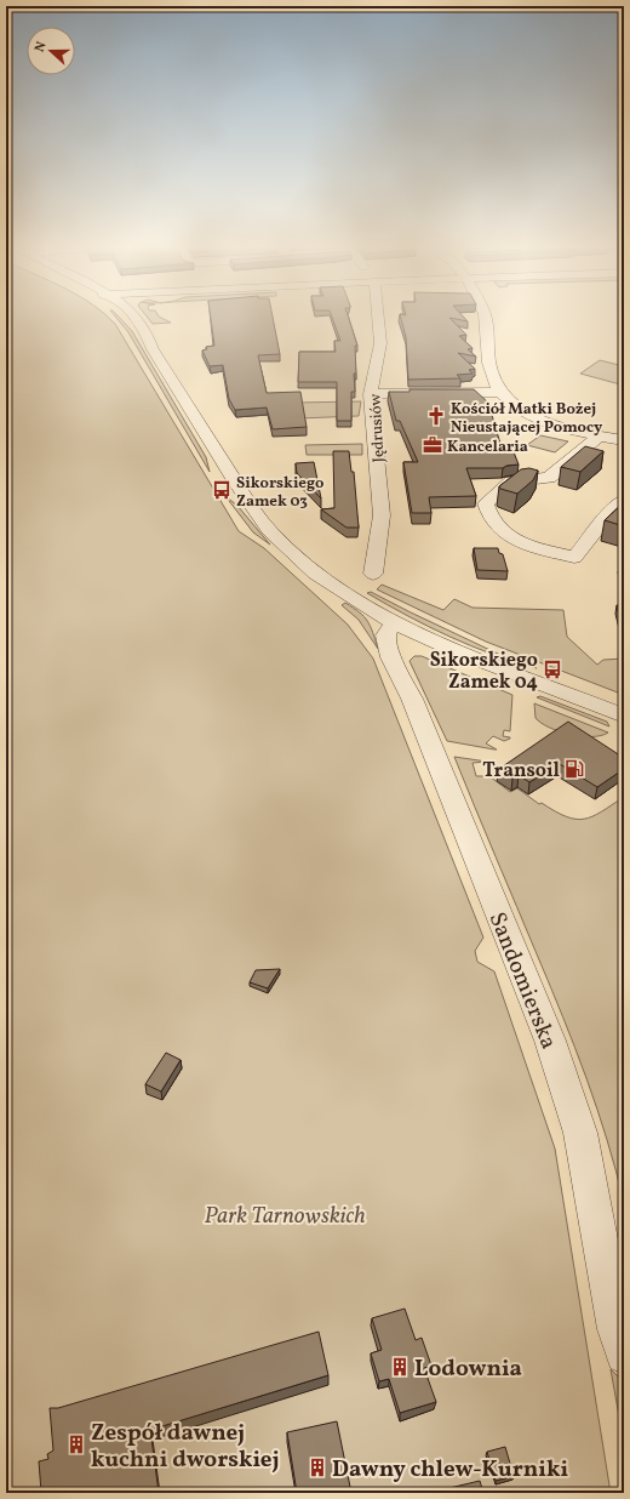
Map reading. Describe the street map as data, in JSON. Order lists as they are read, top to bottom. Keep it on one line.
{"streets":{"street":["Jędrusiów","Sandomierska"]},"parks":["Park Tarnowskich"],"places":{"church":["Kościół Matki Bożej Nieustającej Pomocy"],"office":["Kancelaria"],"bus stop":["Sikorskiego Zamek 03","Sikorskiego Zamek 04"],"fuel station":["Transoil"],"building":["Lodownia","Zespół dawnej kuchni dworskiej","Dawny chlew-Kurniki"]},"north":"left"}
